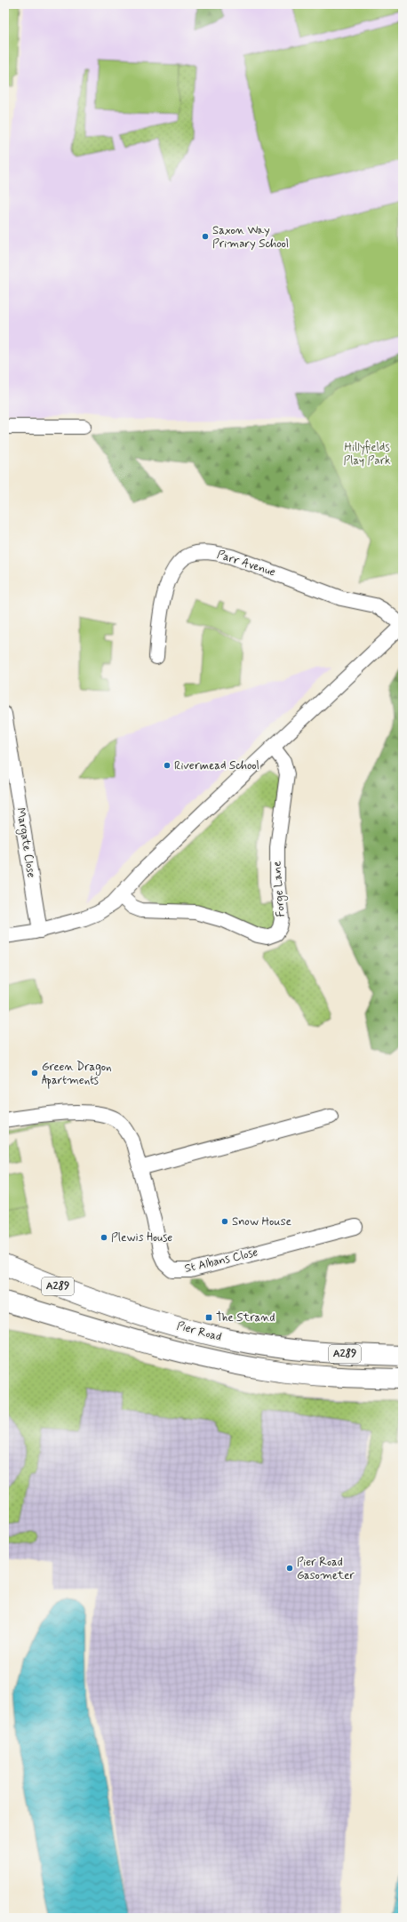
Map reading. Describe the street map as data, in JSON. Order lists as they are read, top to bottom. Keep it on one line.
{"streets":{"main road":["A289","Pier Road"],"street":["Parr Avenue","Margate Close","Forge Lane","St Albans Close"]},"parks":["Hillyfields Play Park"],"places":{"other":["Saxon Way Primary School","Rivermead School","Green Dragon Apartments","Snow House","Plewis House","Pier Road Gasometer"],"transit":["The Strand"]}}
